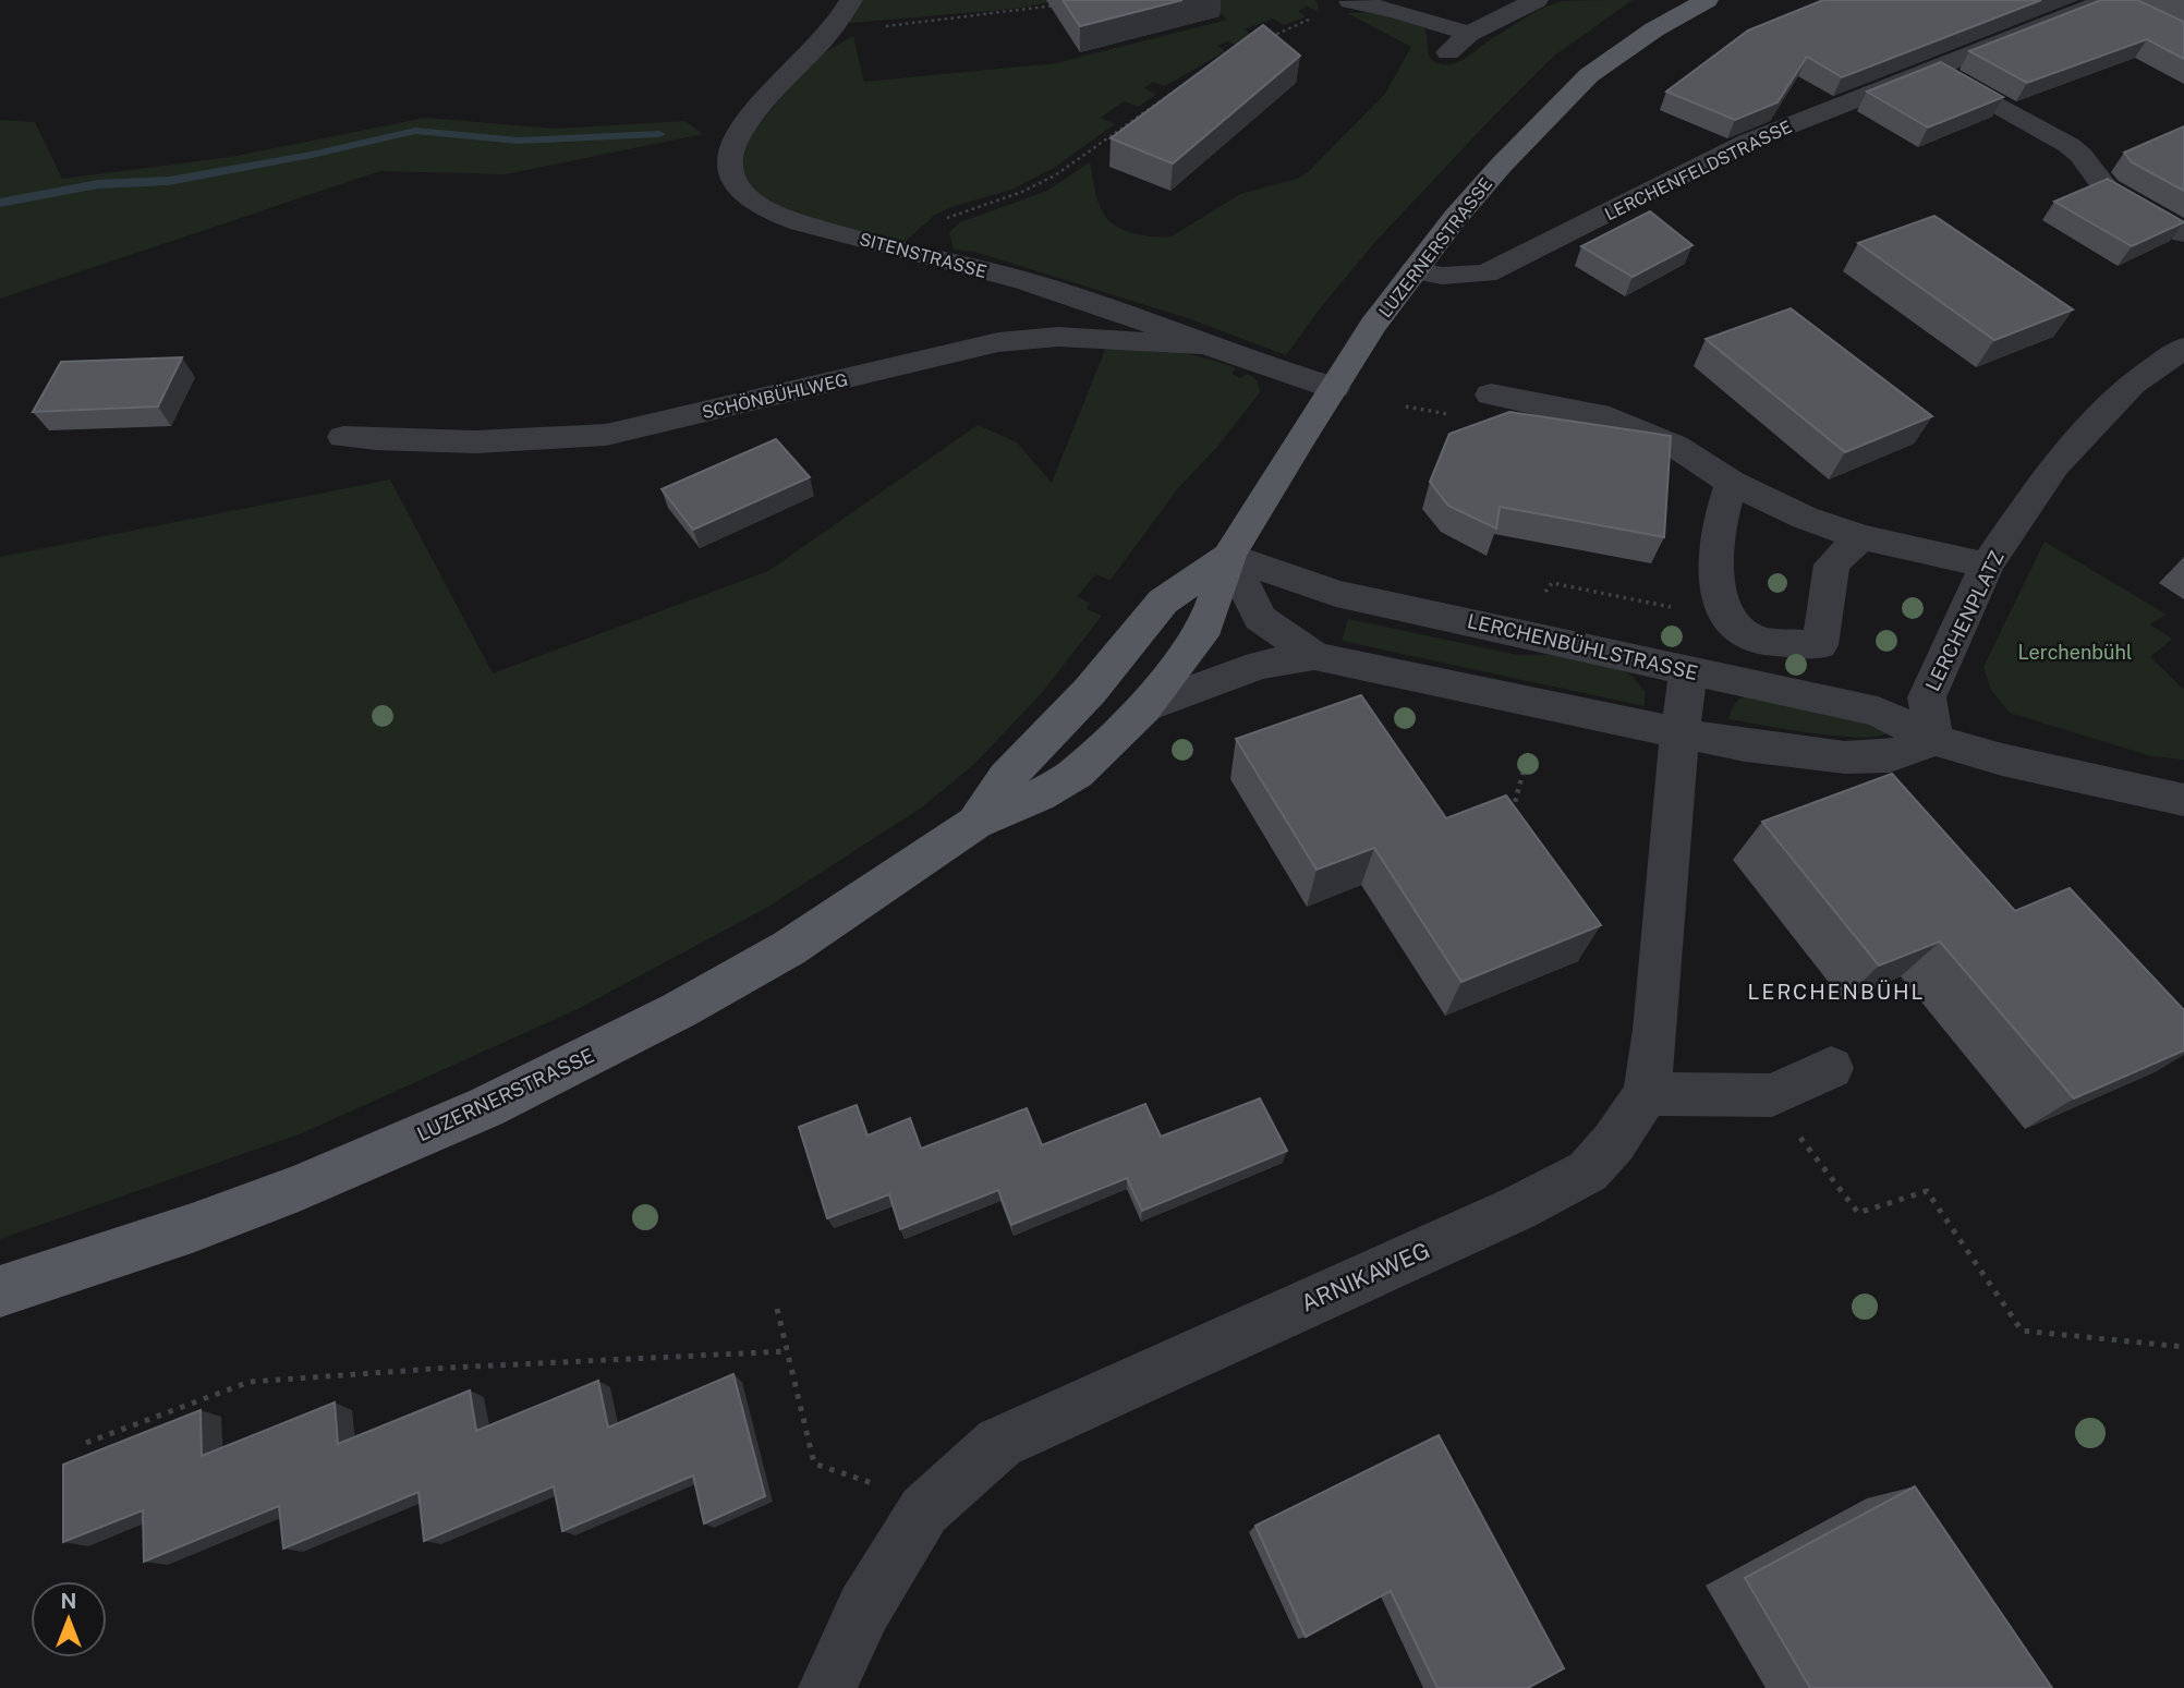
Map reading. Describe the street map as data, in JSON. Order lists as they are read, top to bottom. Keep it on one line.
{"streets":{"main road":["LUZERNERSTRASSE"],"street":["LERCHENFELDSTRASSE","SITENSTRASSE","SCHÖNBÜHLWEG","LERCHENPLATZ","LERCHENBÜHLSTRASSE","ARNIKAWEG"]},"crossings":[["LERCHENFELDSTRASSE","LUZERNERSTRASSE"],["LUZERNERSTRASSE","SITENSTRASSE"],["LUZERNERSTRASSE","LERCHENBÜHLSTRASSE"],["SITENSTRASSE","SCHÖNBÜHLWEG"],["LERCHENPLATZ","LERCHENBÜHLSTRASSE"],["LERCHENBÜHLSTRASSE","ARNIKAWEG"]],"districts":["LERCHENBÜHL"],"parks":["Lerchenbühl"],"north":"top"}
